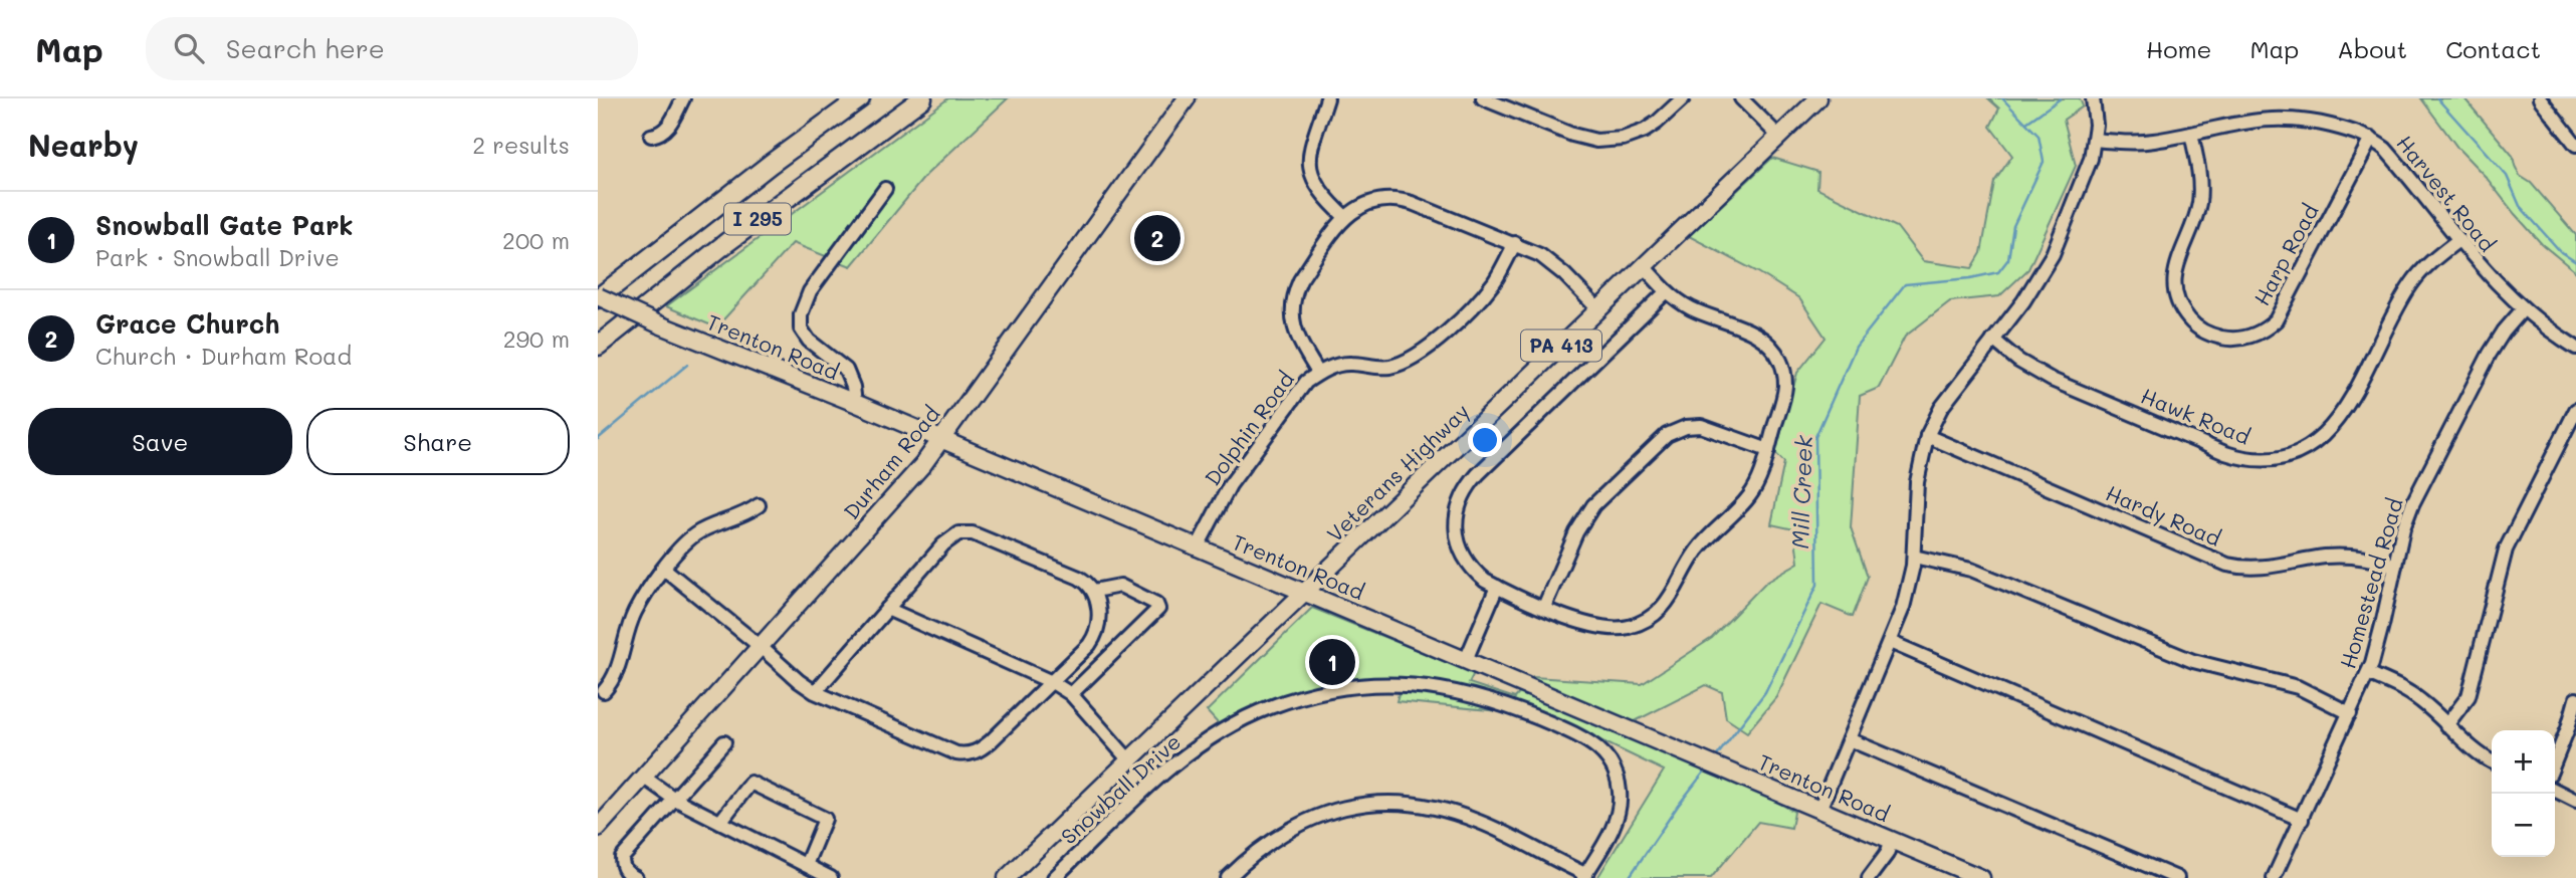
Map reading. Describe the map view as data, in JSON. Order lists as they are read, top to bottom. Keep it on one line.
{"streets":{"highway":["I 295"],"main road":["PA 413","Trenton Road","Durham Road","Veterans Highway"],"street":["Harvest Road","Harp Road","Hawk Road","Dolphin Road","Hardy Road","Homestead Road","Snowball Drive"]},"crossings":[["Harvest Road","Harp Road"],["Harvest Road","Hawk Road"],["Harvest Road","Homestead Road"],["I 295","Trenton Road"],["Trenton Road","Dolphin Road"],["Trenton Road","Durham Road"],["Trenton Road","Veterans Highway"],["Hardy Road","Homestead Road"]],"water":["Mill Creek"],"page":{"header":"Map","search":"Search here","nav":["Home","Map","About","Contact"],"heading":["Nearby","2 results"],"list":[{"mark":"1","name":"Snowball Gate Park","note":"Park · Snowball Drive","value":"200 m"},{"mark":"2","name":"Grace Church","note":"Church · Durham Road","value":"290 m"}],"pins":["2","1"],"buttons":["Save","Share"],"map_buttons":["+","−"]}}
